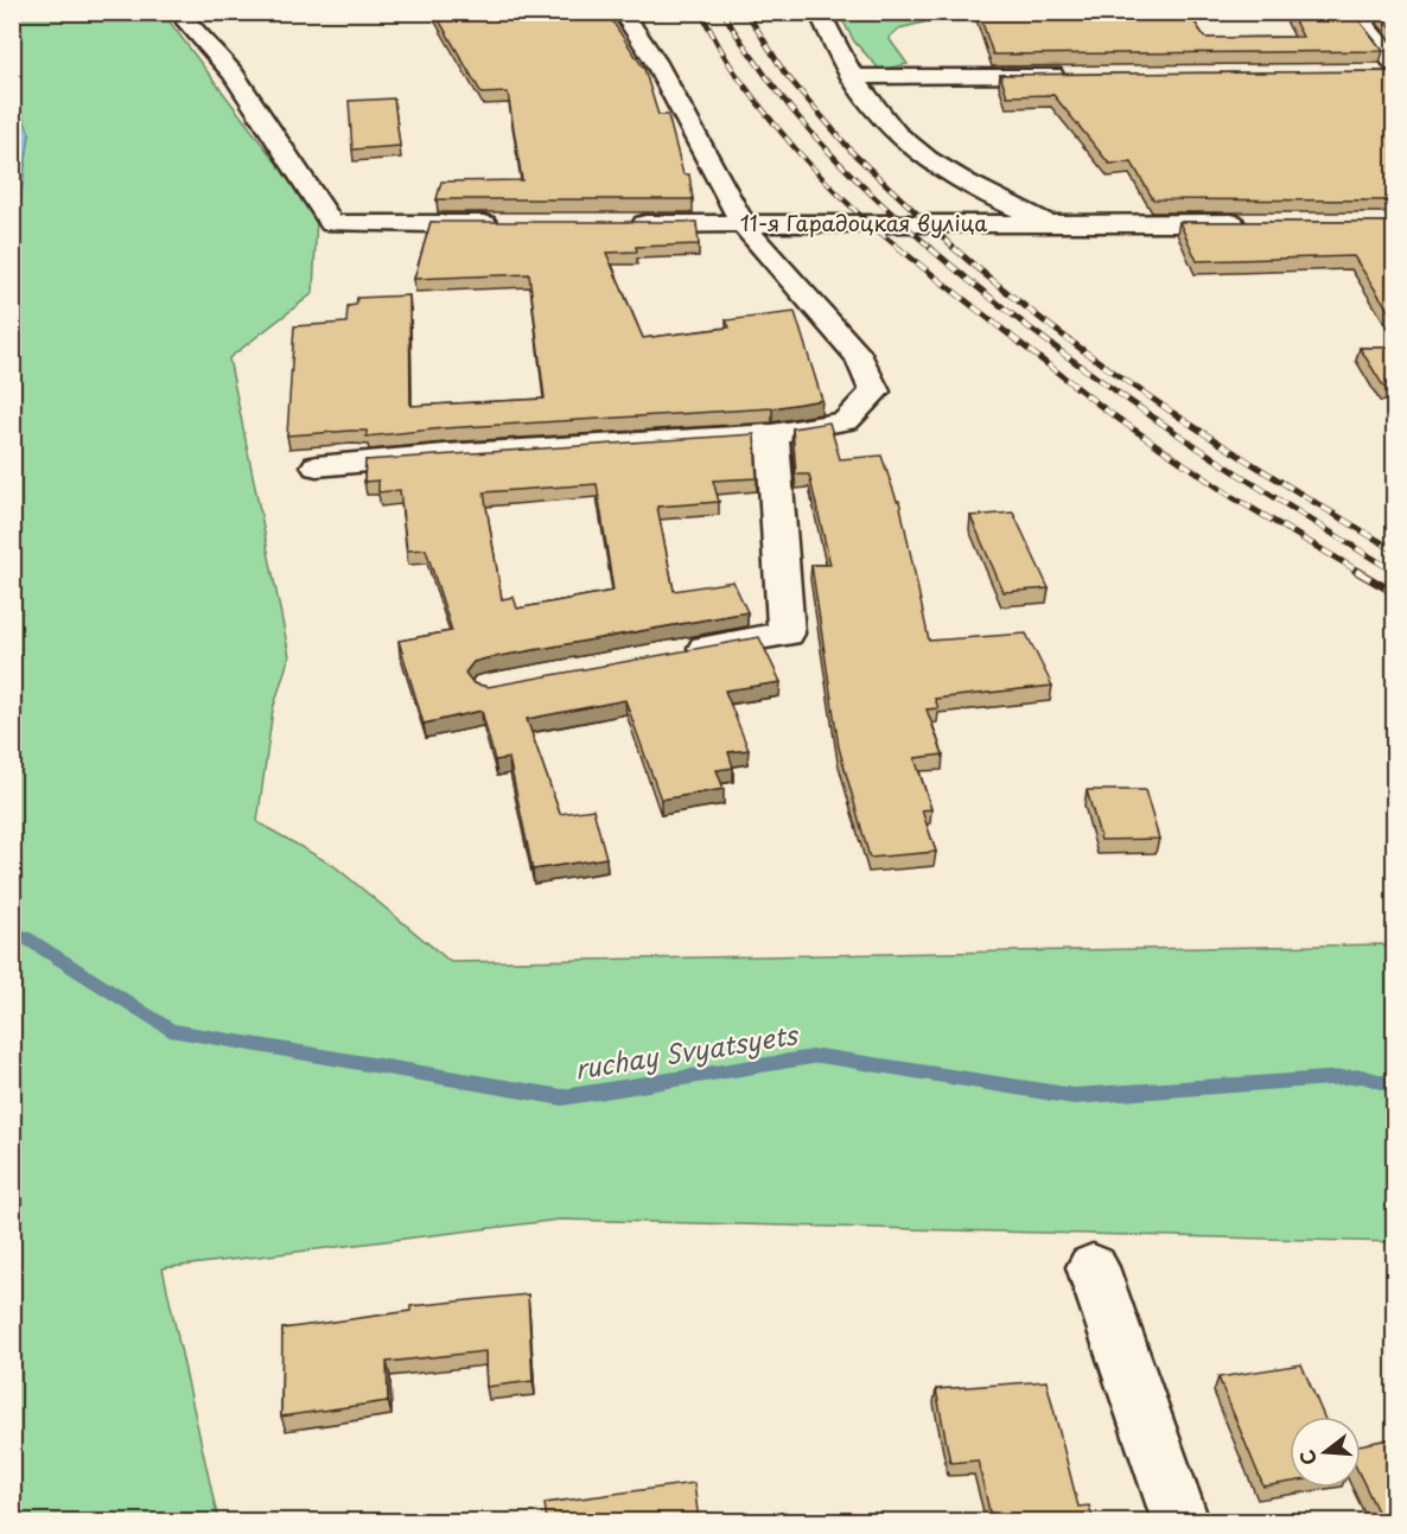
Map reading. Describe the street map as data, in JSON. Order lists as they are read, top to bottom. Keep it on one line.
{"streets":{"street":["11-я Гарадоцкая вуліца"]},"water":["ruchay Svyatsyets"],"north":"left"}
